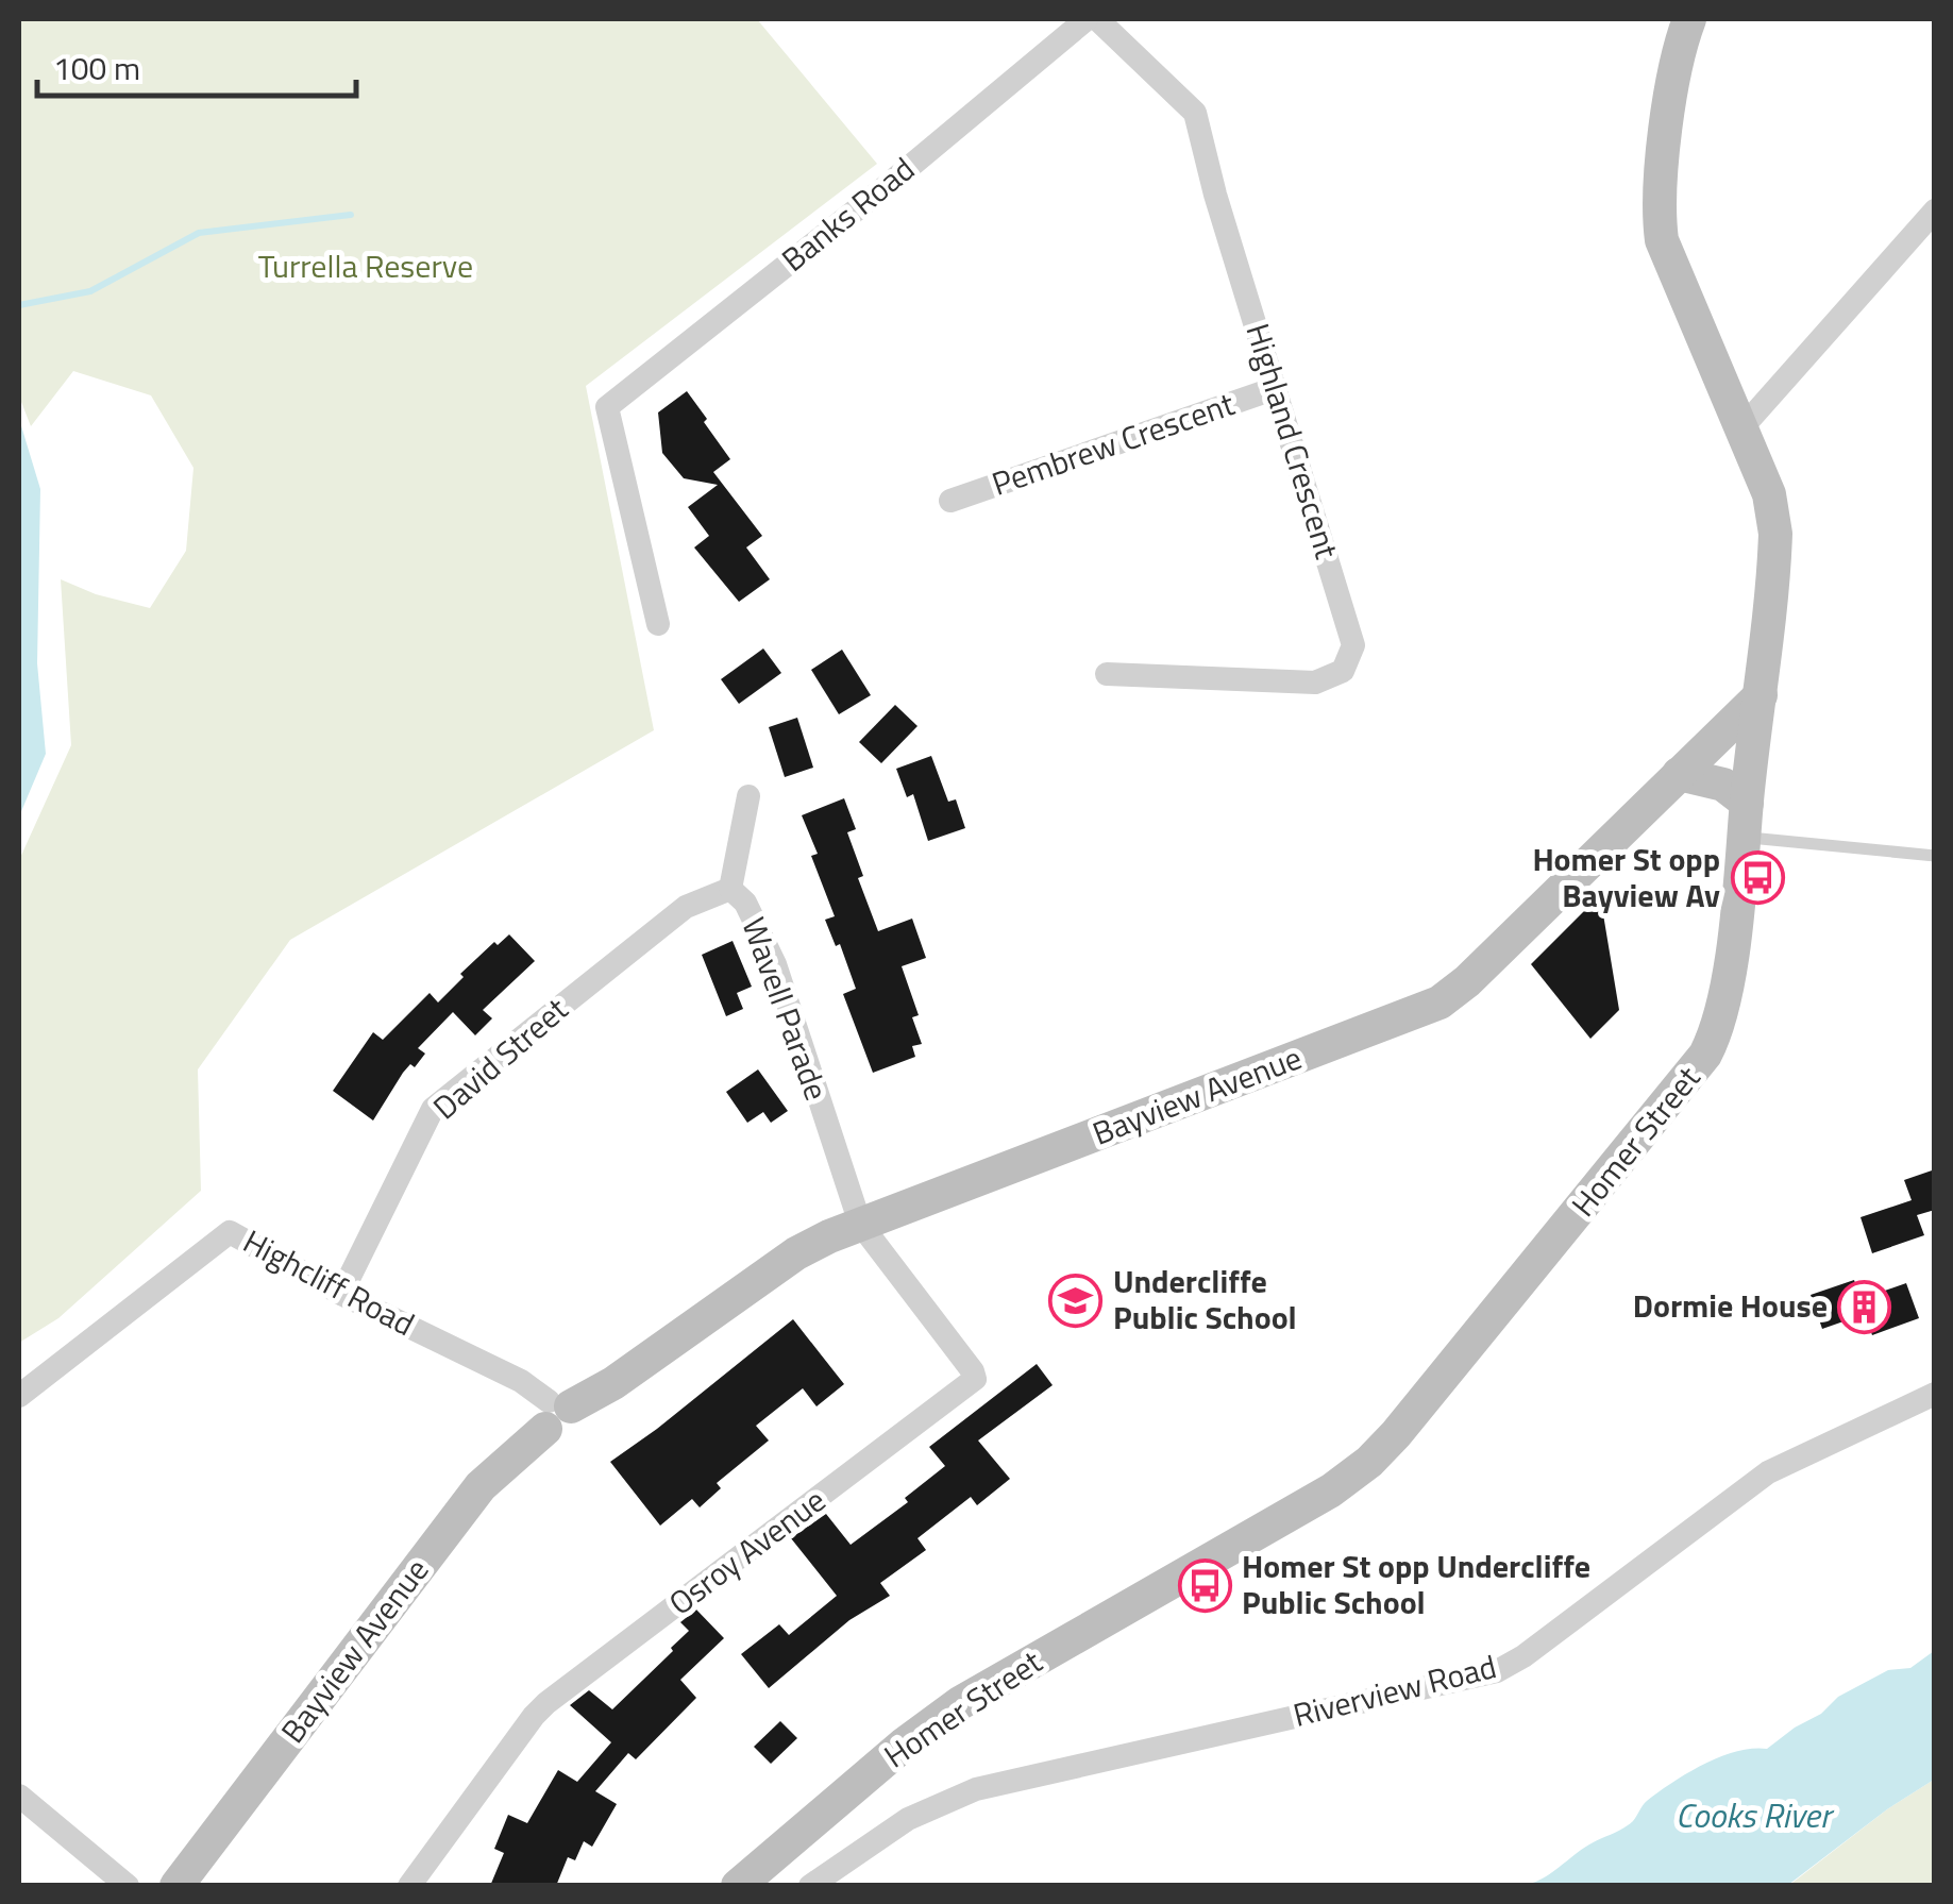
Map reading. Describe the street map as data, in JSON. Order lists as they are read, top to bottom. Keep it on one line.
{"streets":{"main road":["Bayview Avenue","Homer Street"],"street":["Banks Road","Highland Crescent","Pembrew Crescent","Wavell Parade","David Street","Highcliff Road","Osroy Avenue","Riverview Road"]},"crossings":[["Highland Crescent","Pembrew Crescent"],["Wavell Parade","David Street"],["Wavell Parade","Bayview Avenue"],["Wavell Parade","Osroy Avenue"],["David Street","Highcliff Road"],["Bayview Avenue","Homer Street"],["Bayview Avenue","Highcliff Road"],["Bayview Avenue","Osroy Avenue"]],"water":["Cooks River"],"parks":["Turrella Reserve"],"places":{"bus stop":["Homer St opp Bayview Av","Homer St opp Undercliffe Public School"],"school or university":["Undercliffe Public School"],"building":["Dormie House"]},"scale_bar":"100 m"}
